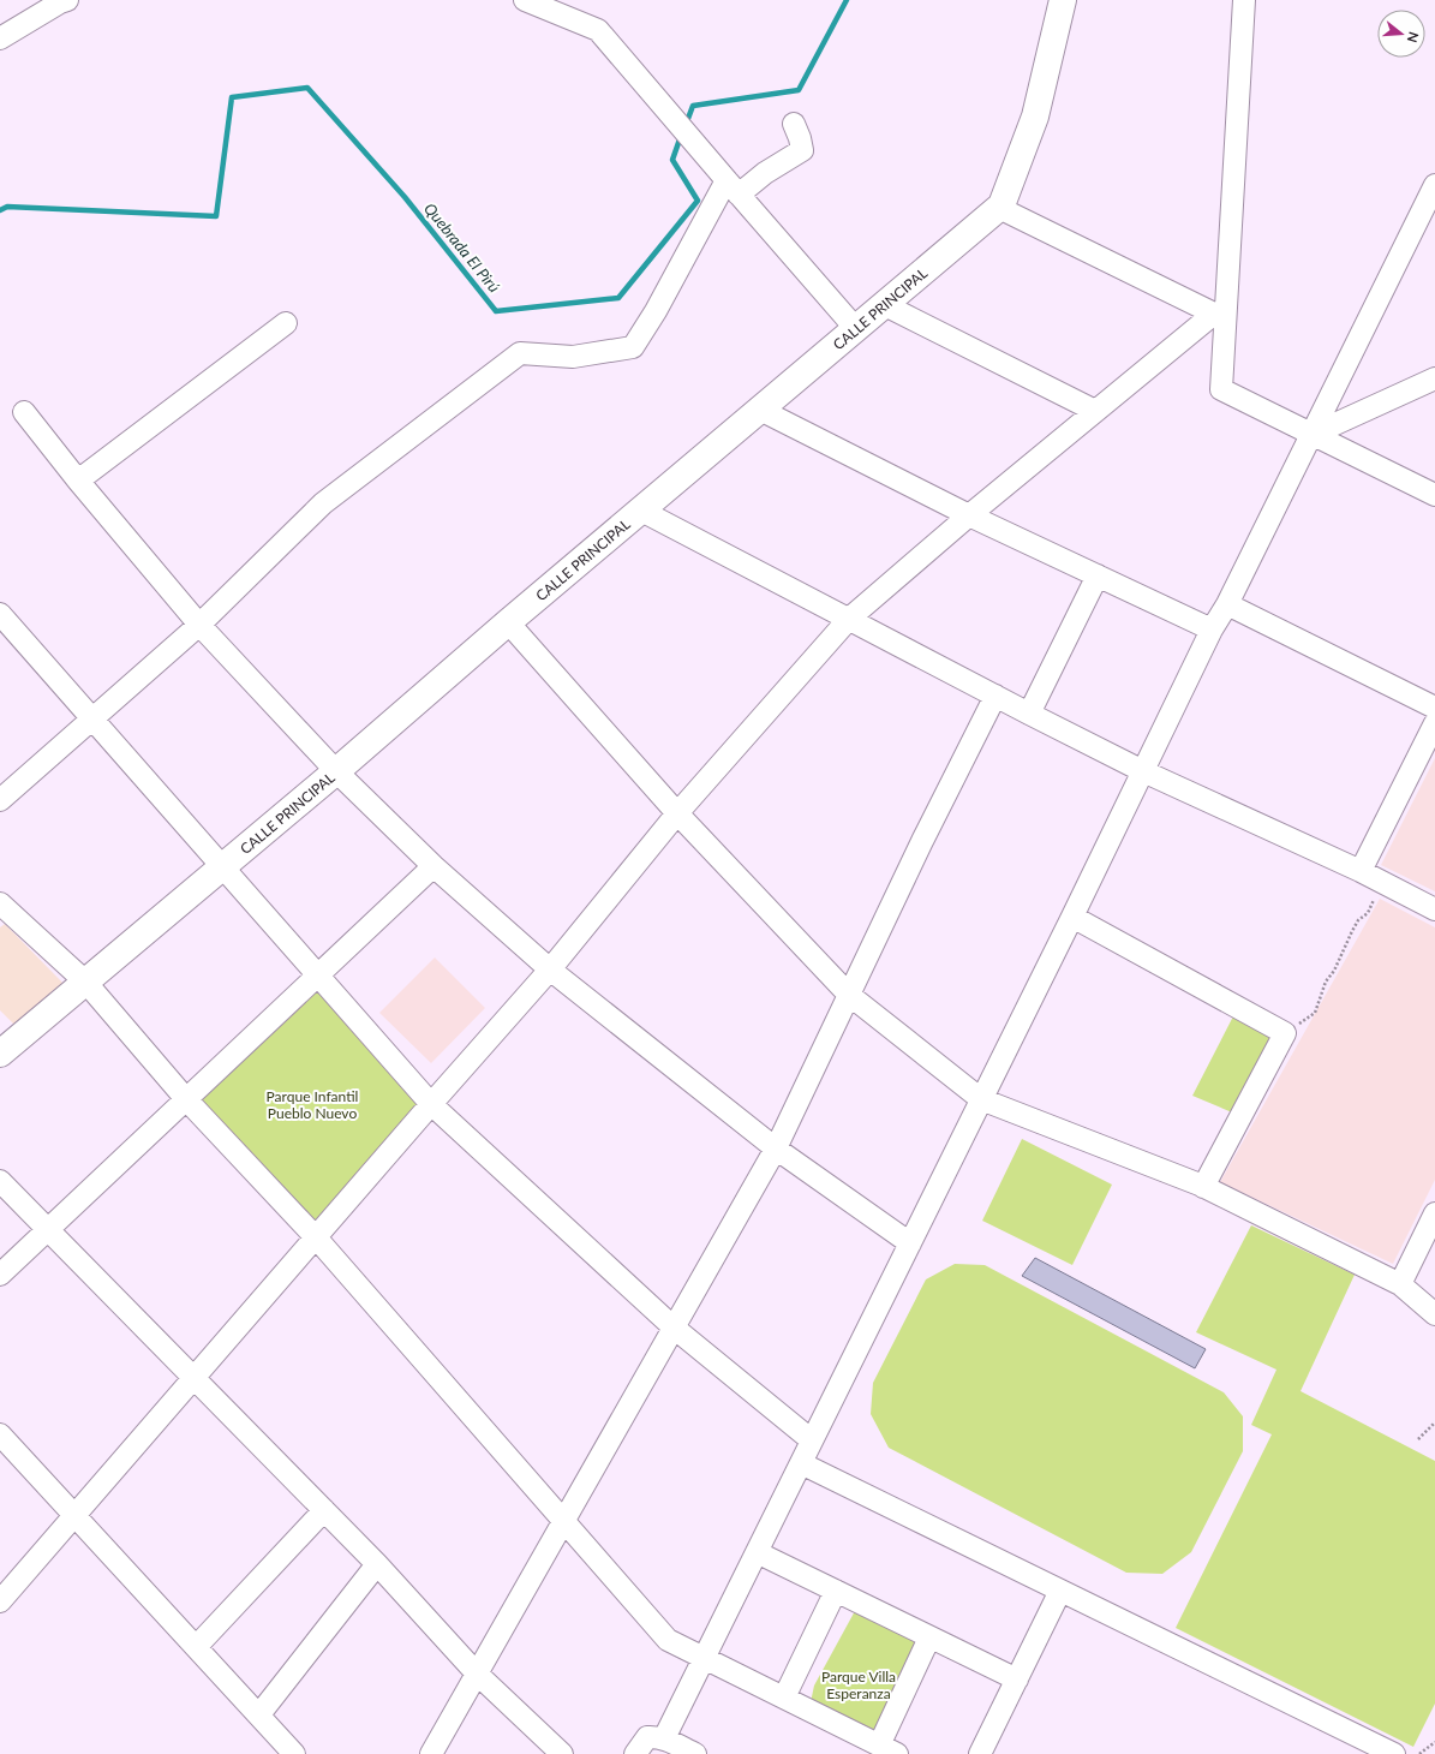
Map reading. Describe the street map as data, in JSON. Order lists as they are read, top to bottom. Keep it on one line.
{"streets":{"main road":["CALLE PRINCIPAL"]},"water":["Quebrada El Pirú"],"parks":["Parque Infantil Pueblo Nuevo","Parque Villa Esperanza"],"north":"right"}
